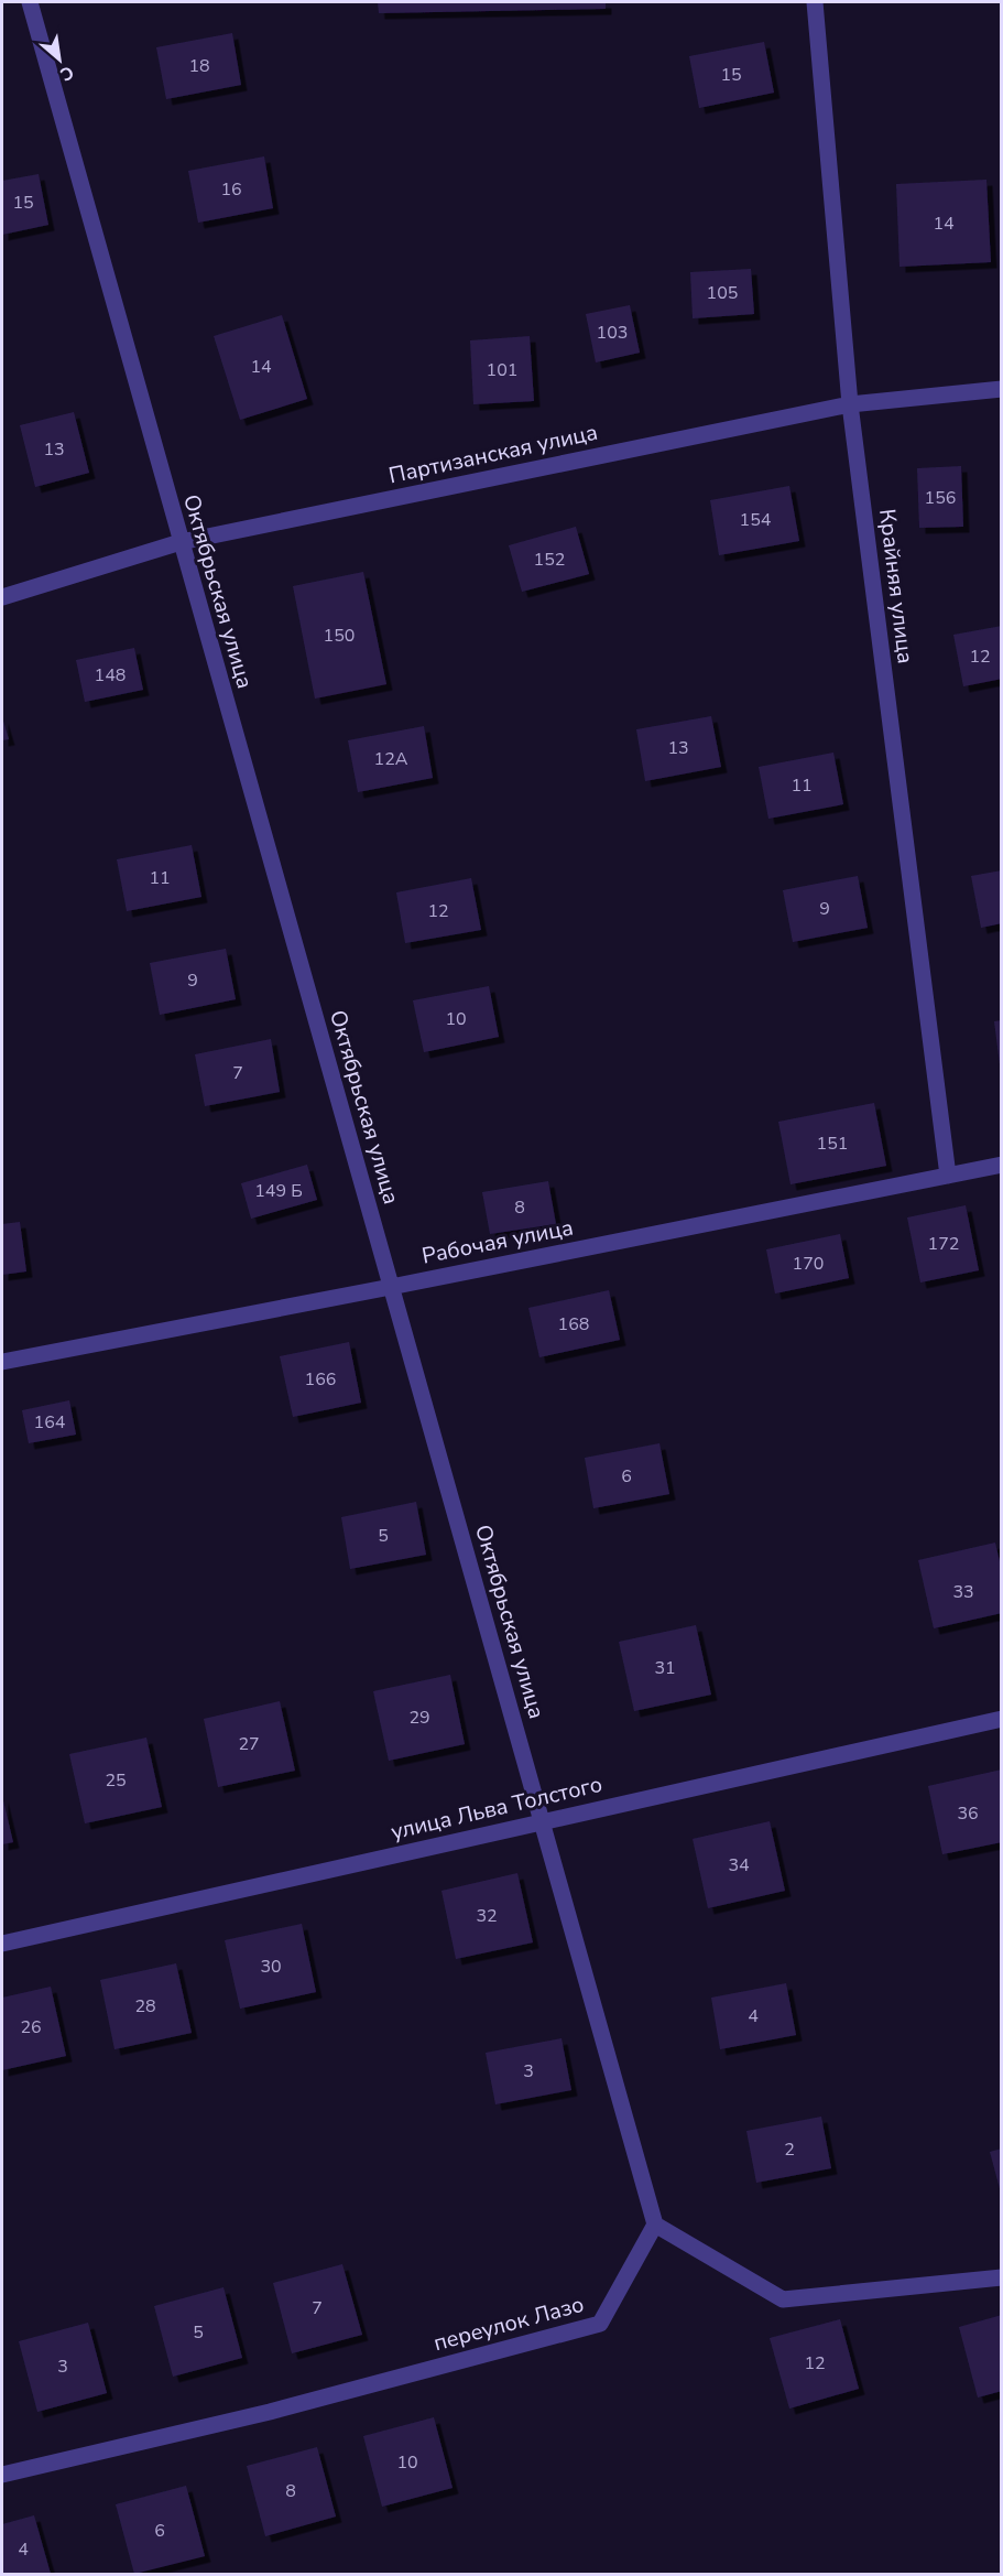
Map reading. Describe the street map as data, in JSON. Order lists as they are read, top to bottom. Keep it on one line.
{"streets":{"street":["Партизанская улица","Крайняя улица","Октябрьская улица","Рабочая улица","улица Льва Толстого","переулок Лазо"]},"crossings":[["Партизанская улица","Крайняя улица"],["Партизанская улица","Октябрьская улица"],["Крайняя улица","Рабочая улица"],["Октябрьская улица","Рабочая улица"],["Октябрьская улица","улица Льва Толстого"],["Октябрьская улица","переулок Лазо"]],"house_numbers":["18","15","16","15","14","105","103","14","101","13","156","154","152","150","12","148","13","12А","11","11","9","12","9","10","7","151","149 Б","8","172","170","168","166","164","6","5","33","31","29","27","25","36","34","32","30","28","4","26","3","2","7","5","12","3","10","8","6","4"],"north":"bottom right"}
